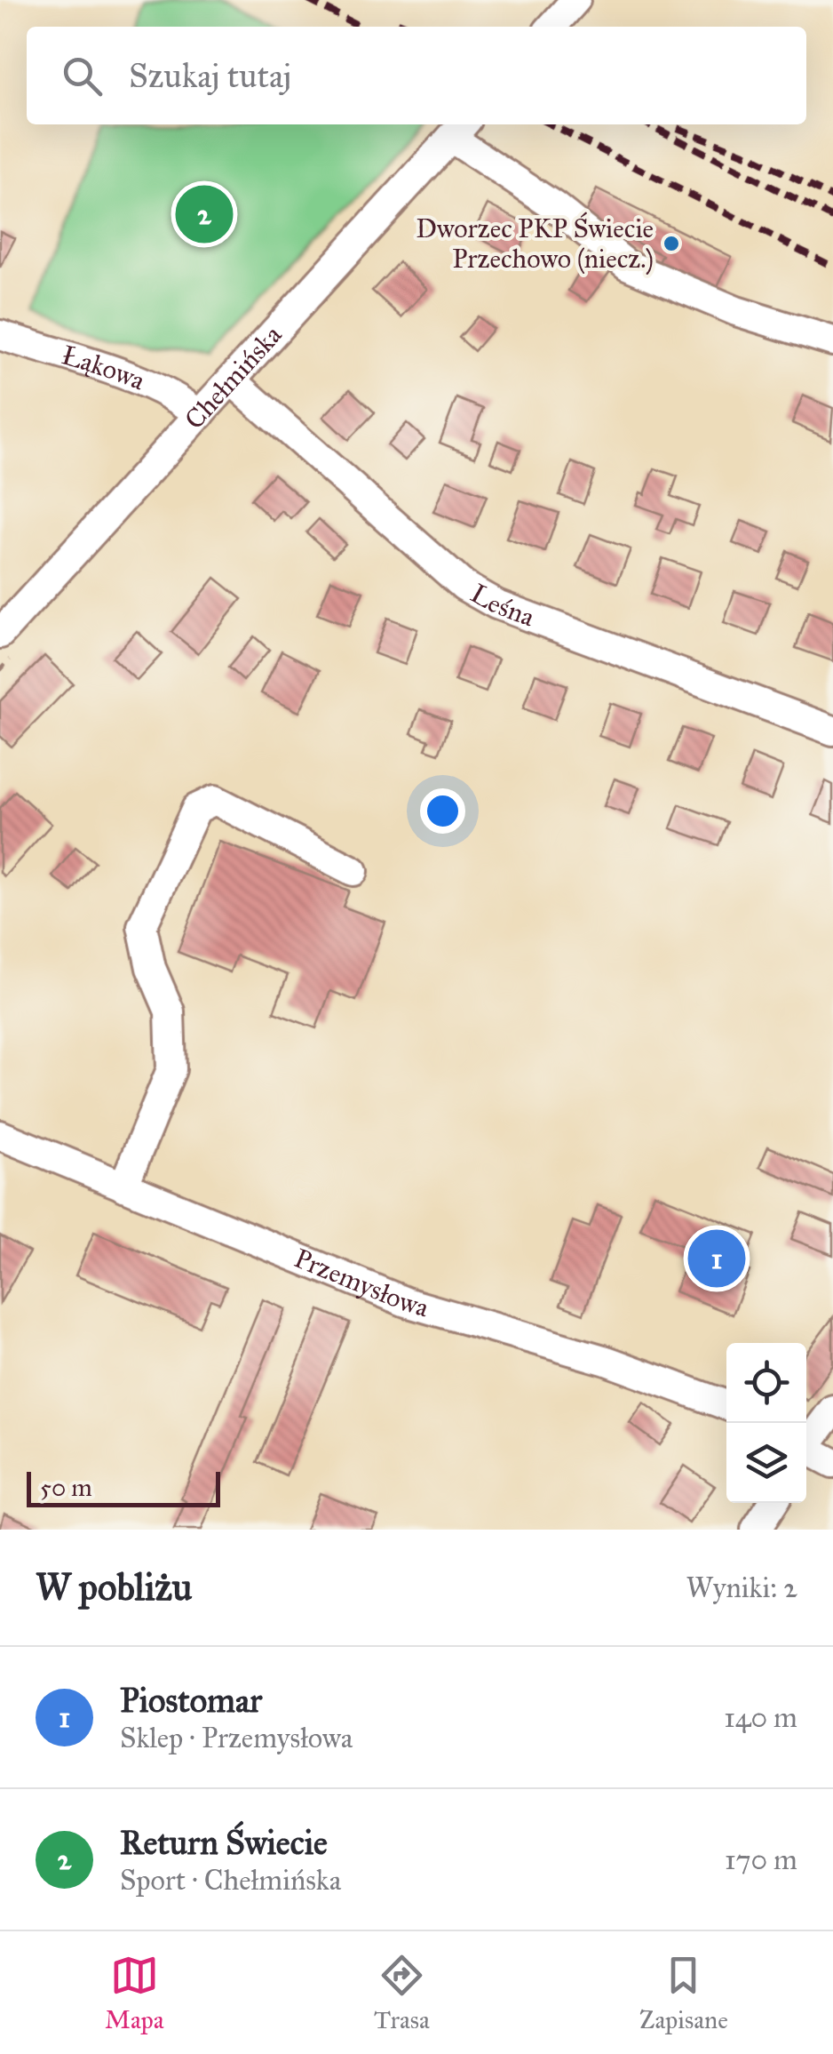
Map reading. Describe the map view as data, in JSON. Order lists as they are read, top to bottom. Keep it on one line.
{"streets":{"street":["Łąkowa","Chełmińska","Leśna","Przemysłowa"]},"crossings":[["Łąkowa","Chełmińska"],["Chełmińska","Leśna"]],"places":["Dworzec PKP Świecie Przechowo (niecz.)"],"scale_bar":"50 m","page":{"search":"Szukaj tutaj","pins":["2","1"],"scale":"50 m","heading":["W pobliżu","Wyniki: 2"],"list":[{"mark":"1","name":"Piostomar","note":"Sklep · Przemysłowa","value":"140 m"},{"mark":"2","name":"Return Świecie","note":"Sport · Chełmińska","value":"170 m"}],"nav":["Mapa","Trasa","Zapisane"]}}
